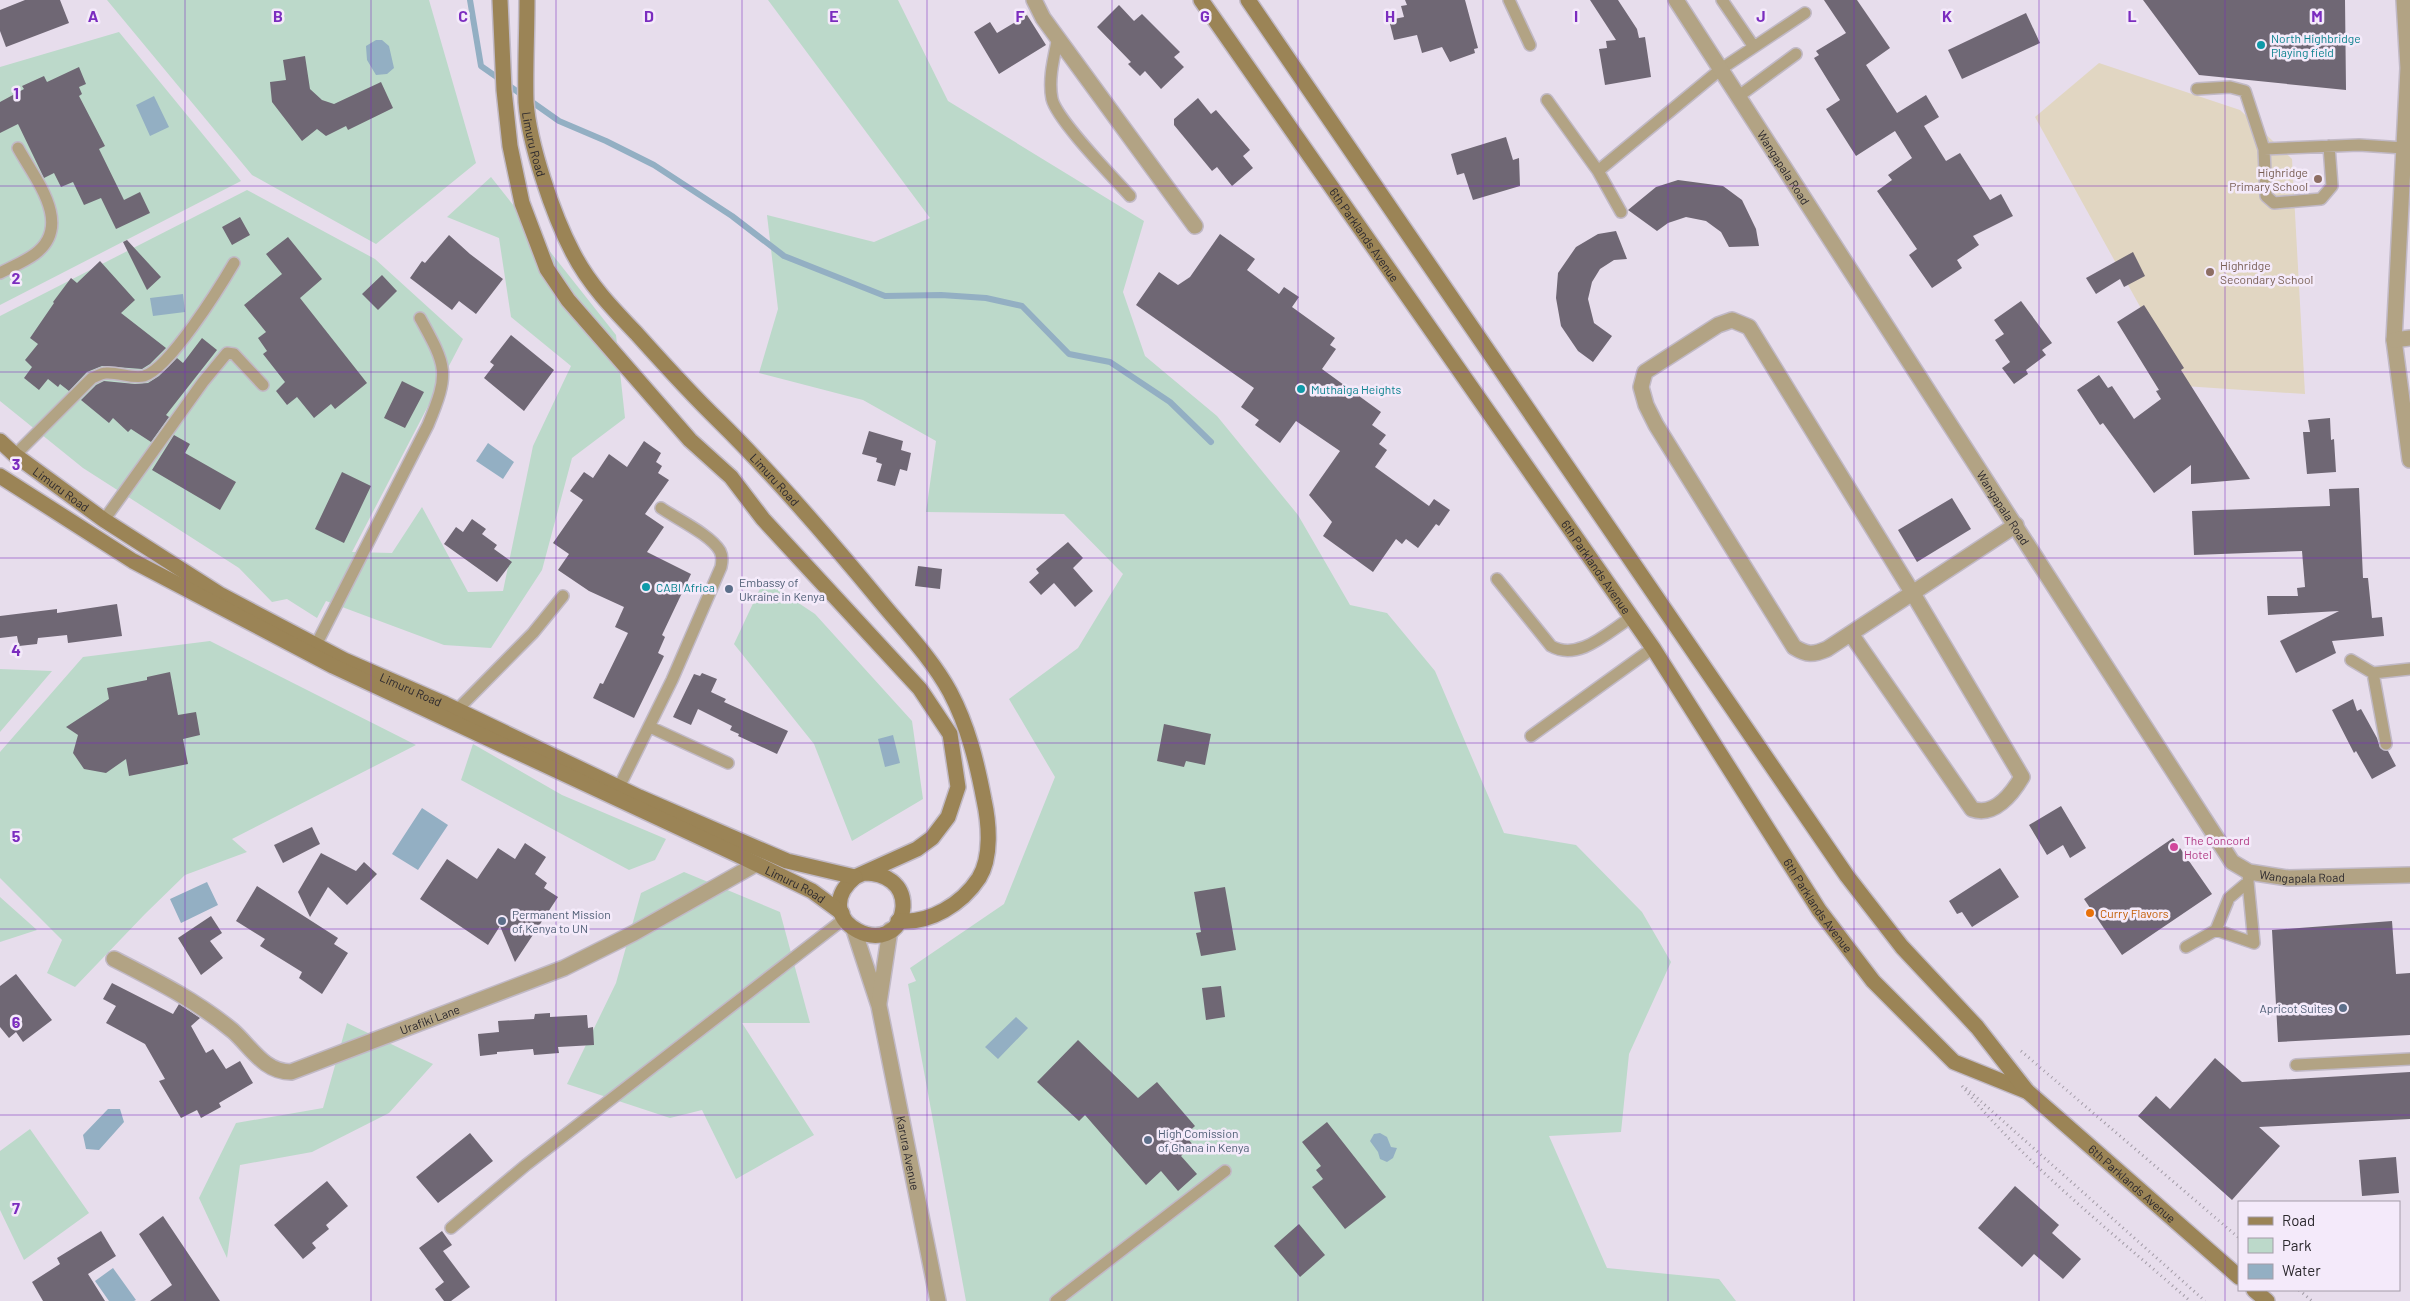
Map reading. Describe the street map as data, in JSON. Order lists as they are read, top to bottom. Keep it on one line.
{"streets":{"main road":["Limuru Road","6th Parklands Avenue"],"street":["Wangapala Road","Urafiki Lane","Karura Avenue"]},"crossings":[["Limuru Road","Urafiki Lane"],["Limuru Road","Karura Avenue"]],"places":["North Highbridge Playing field","Highridge Primary School","Highridge Secondary School","Muthaiga Heights","CABI Africa","Embassy of Ukraine in Kenya","The Concord Hotel","Curry Flavors","Permanent Mission of Kenya to UN","Apricot Suites","High Comission of Ghana in Kenya"],"legend":["Road","Park","Water"],"grid":{"columns":["A","B","C","D","E","F","G","H","I","J","K","L","M"],"rows":["1","2","3","4","5","6","7"]}}
